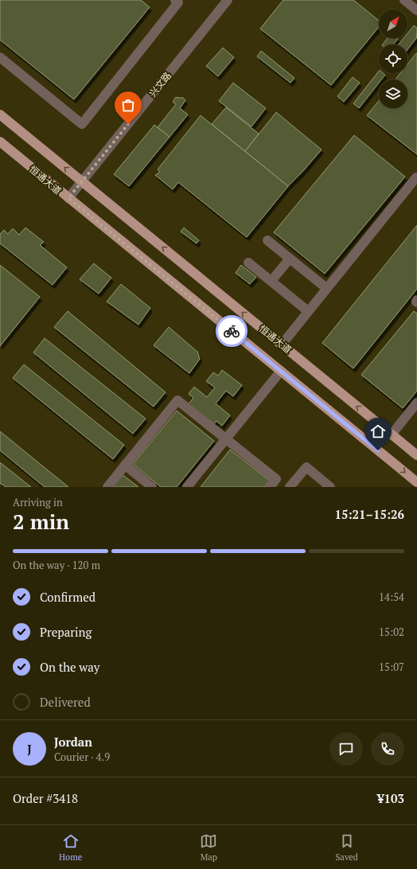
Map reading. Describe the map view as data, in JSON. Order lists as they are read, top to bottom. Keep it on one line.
{"streets":{"main road":["恒通大道"],"street":["兴文路"]},"crossings":[["兴文路","恒通大道"]],"north":"top right","page":{"heading":["2 min","Arriving in","15:21–15:26"],"panel":["Jordan","Courier · 4.9","Order #3418","¥103"],"bar":"On the way · 120 m","list":[["Confirmed","14:54"],["Preparing","15:02"],["On the way","15:07"],"Delivered"],"round":"J","tabs":["Home","Map","Saved"]}}
